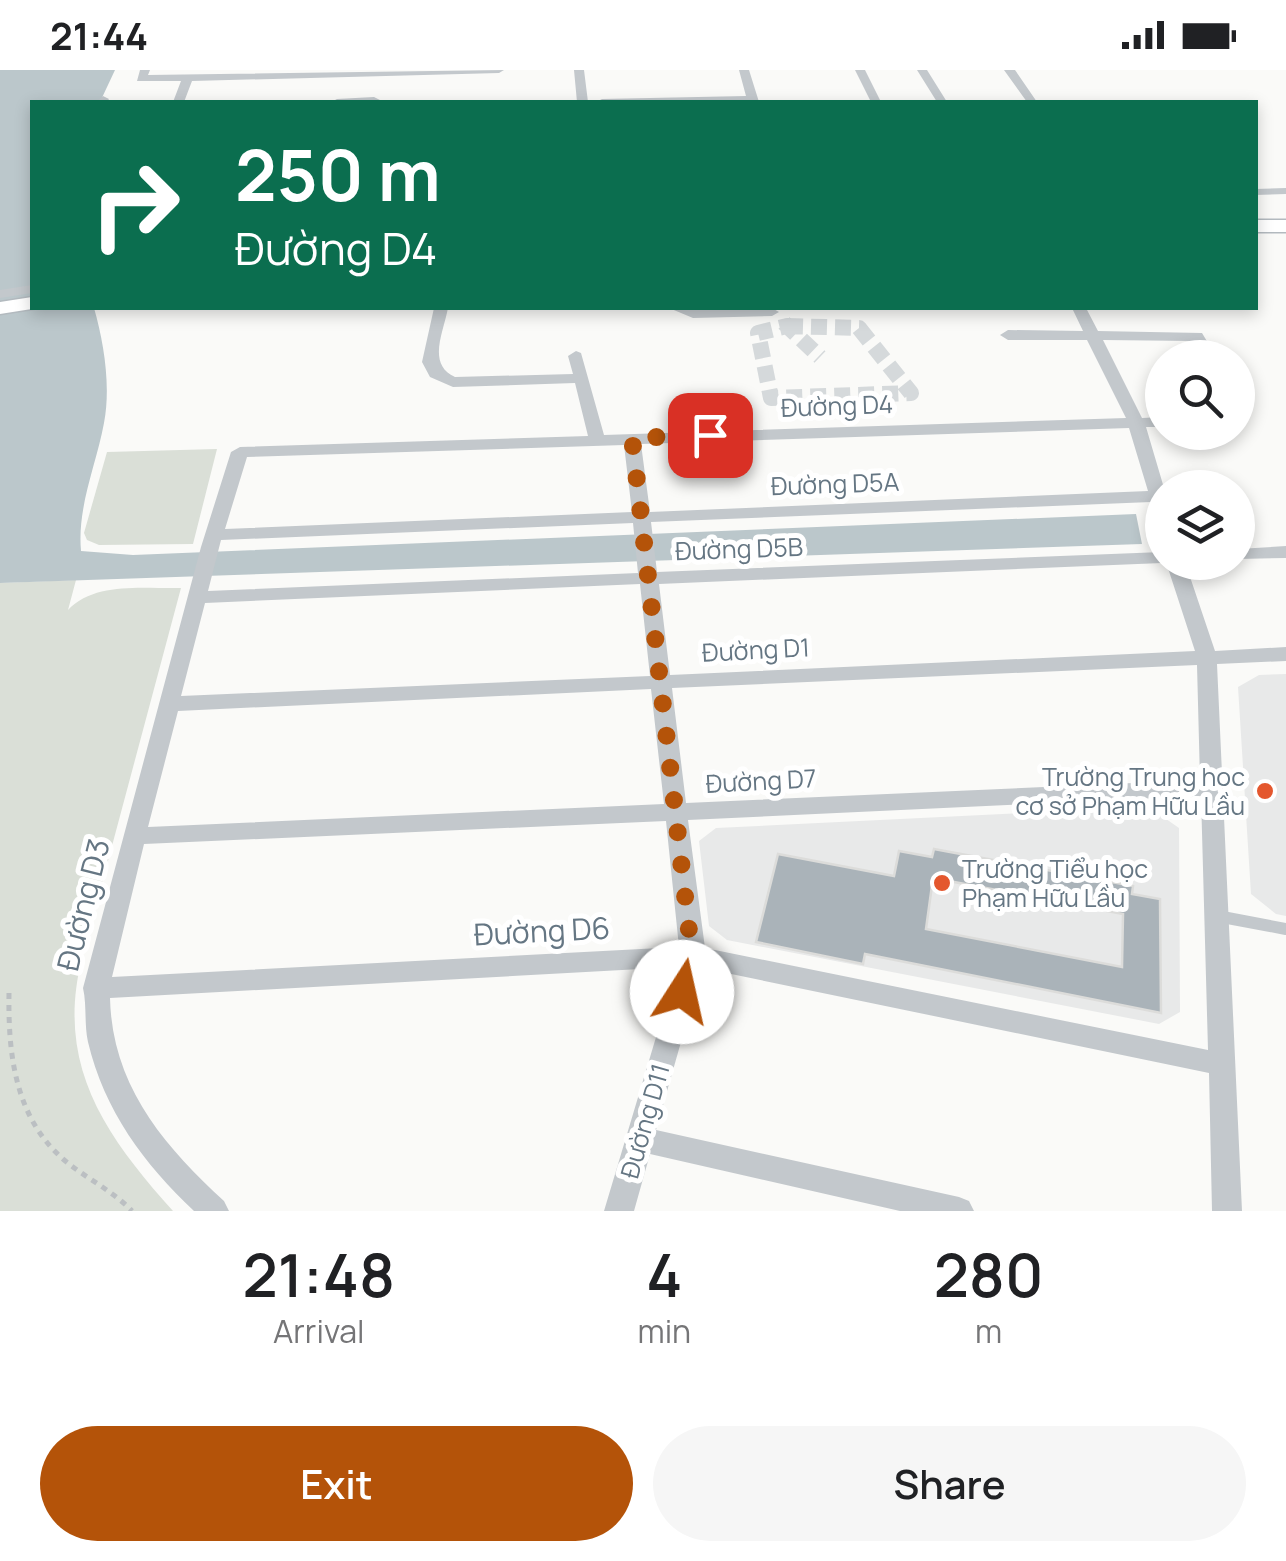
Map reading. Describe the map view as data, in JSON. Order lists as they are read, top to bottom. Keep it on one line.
{"streets":{"street":["Đường D4","Đường D5A","Đường D5B","Đường D1","Đường D7","Đường D3","Đường D6","Đường D11"]},"crossings":[["Đường D4","Đường D5A"],["Đường D4","Đường D3"],["Đường D4","Đường D11"],["Đường D5A","Đường D3"],["Đường D5A","Đường D11"],["Đường D5B","Đường D3"],["Đường D5B","Đường D11"],["Đường D1","Đường D3"],["Đường D1","Đường D11"],["Đường D7","Đường D3"],["Đường D7","Đường D11"],["Đường D3","Đường D6"],["Đường D6","Đường D11"]],"places":["Trường Trung học cơ sở Phạm Hữu Lầu","Trường Tiểu học Phạm Hữu Lầu"],"page":{"status":"21:44","turn":["250 m","Đường D4"],"eta":["21:48","Arrival","4","min","280","m"],"buttons":["Exit","Share"]}}
